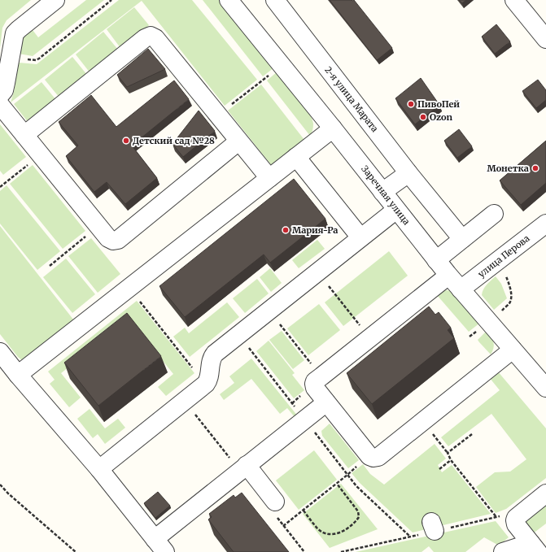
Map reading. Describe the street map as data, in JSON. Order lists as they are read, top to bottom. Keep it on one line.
{"streets":{"street":["2-я улица Марата","Заречная улица","улица Перова"]},"crossings":[["Заречная улица","улица Перова"]],"places":["ПивоПей","Ozon","Детский сад №28","Монетка","Мария-Ра"]}
